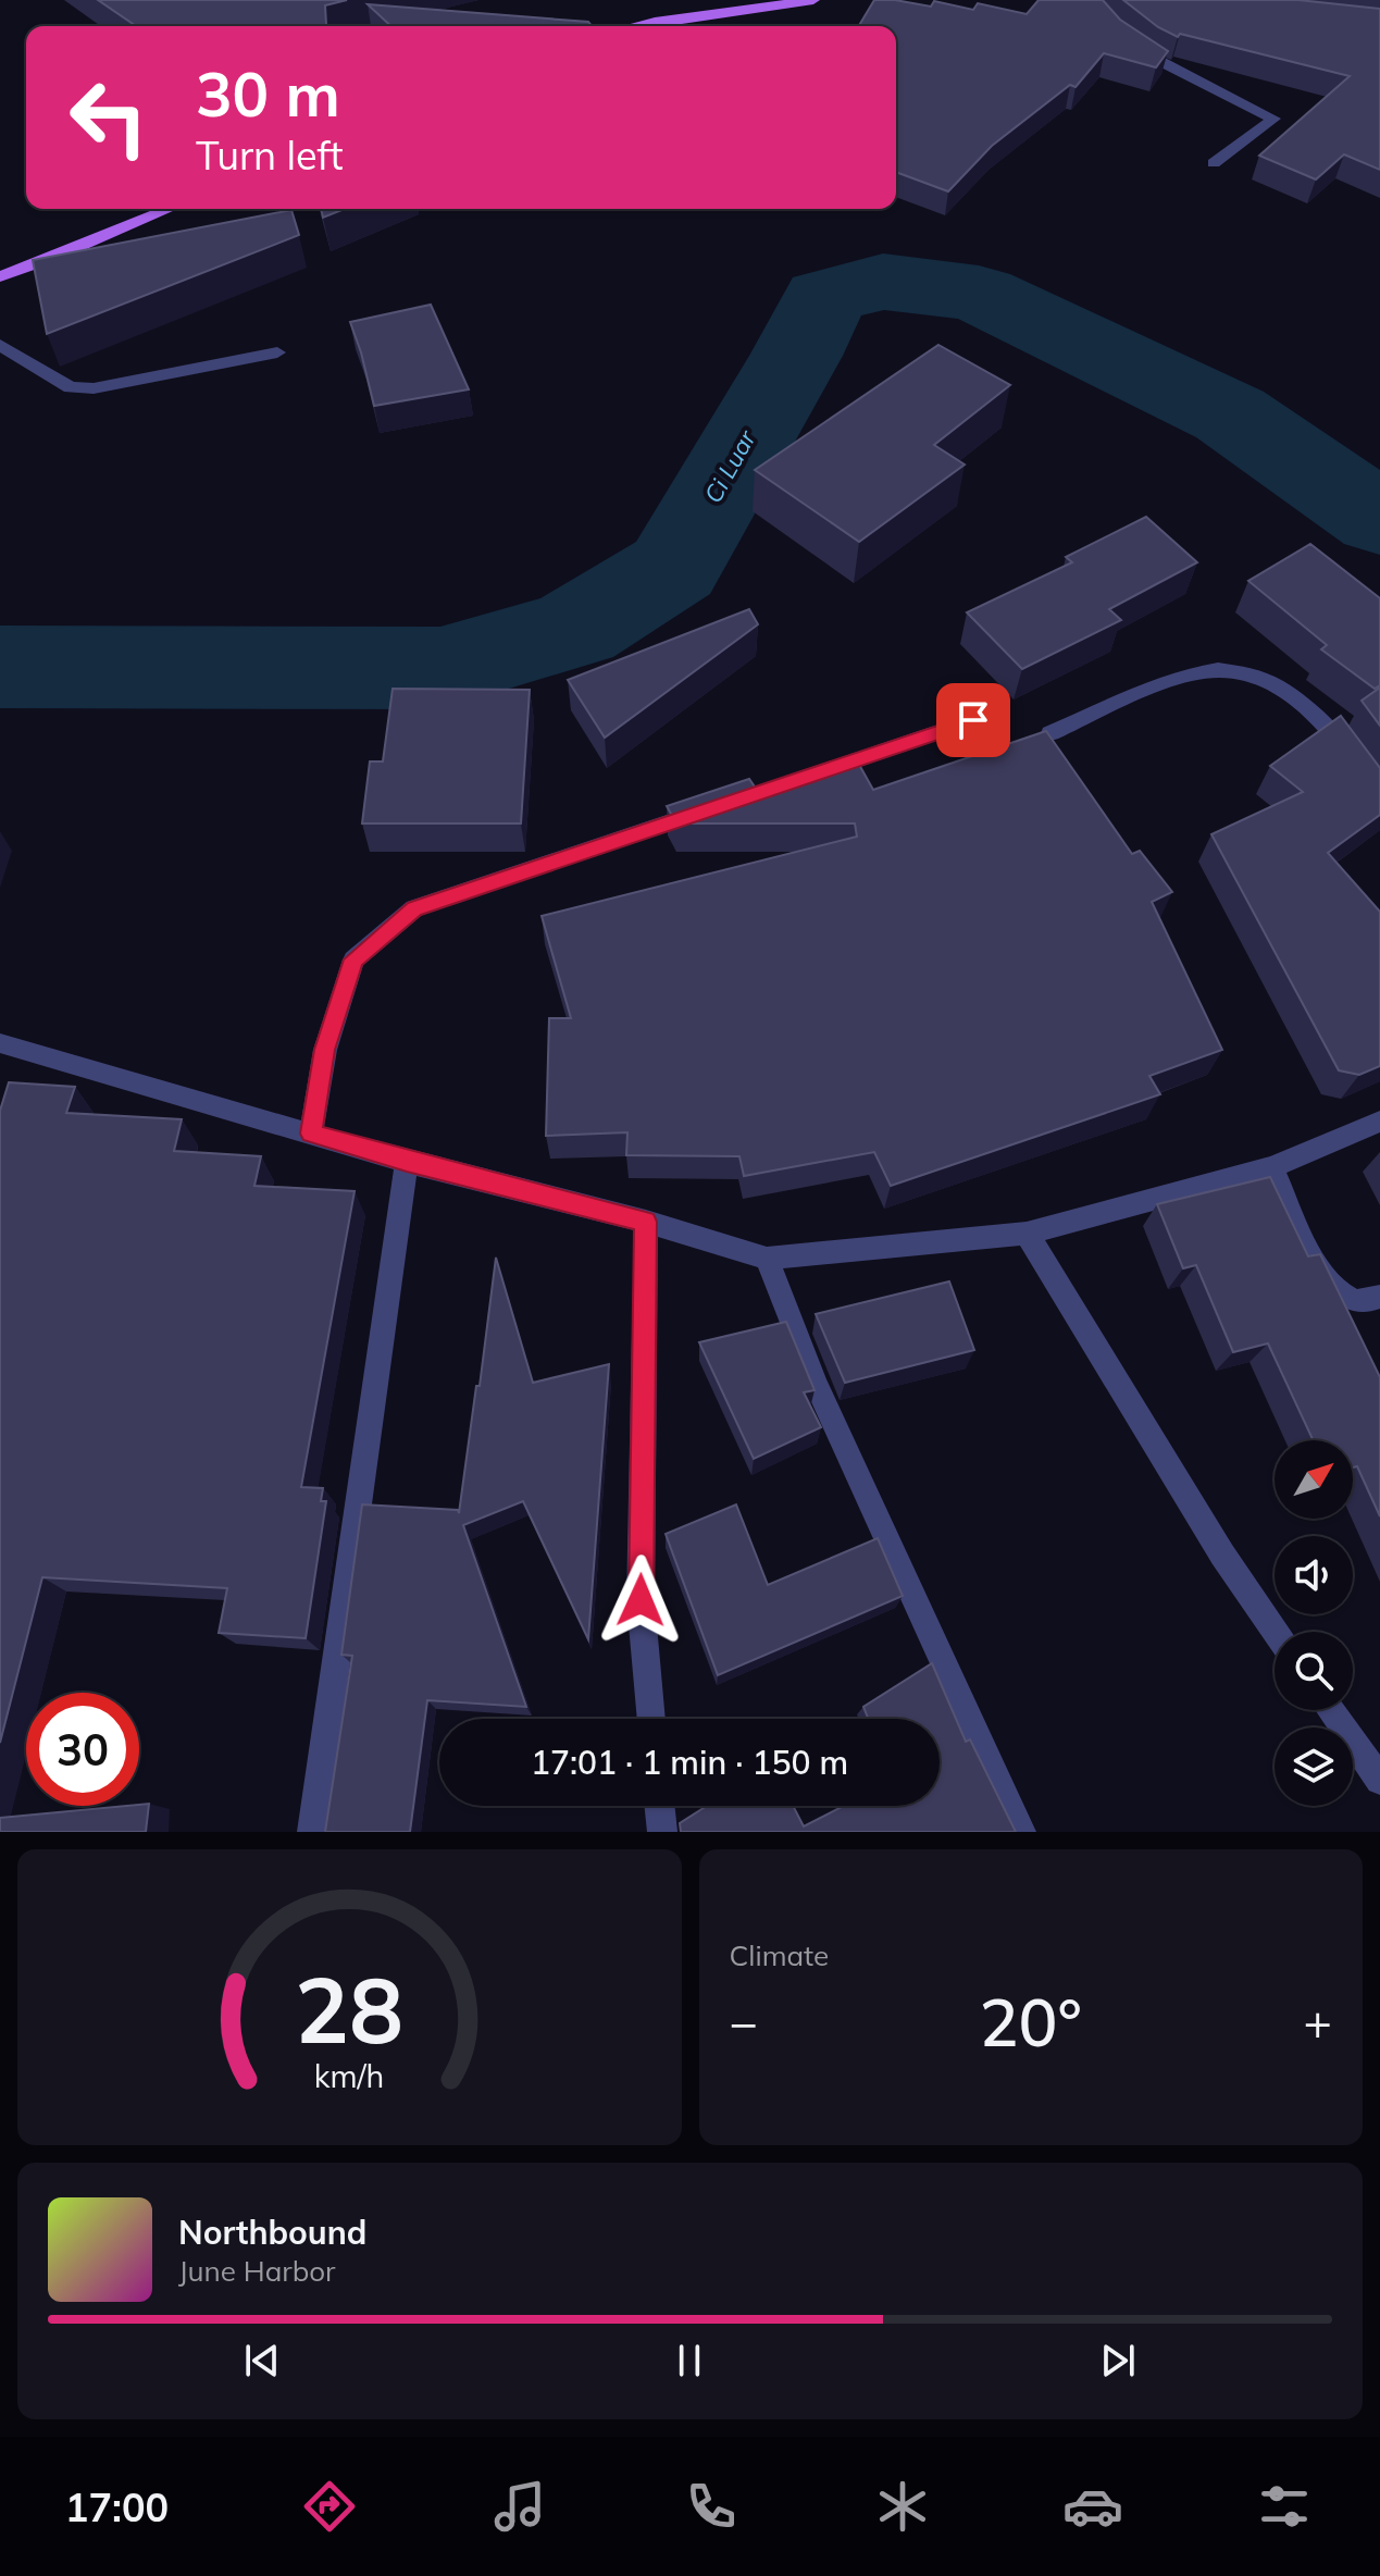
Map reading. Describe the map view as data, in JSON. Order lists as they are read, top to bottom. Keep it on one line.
{"water":["Ci Luar"],"north":"top right","page":{"turn":["30 m","Turn left"],"limit":"30","trip":"17:01 · 1 min · 150 m","tile":"Climate","heat":["−","20°","+"],"song":["Northbound","June Harbor"],"tabs":"17:00","gauge":["28","km/h"]}}
